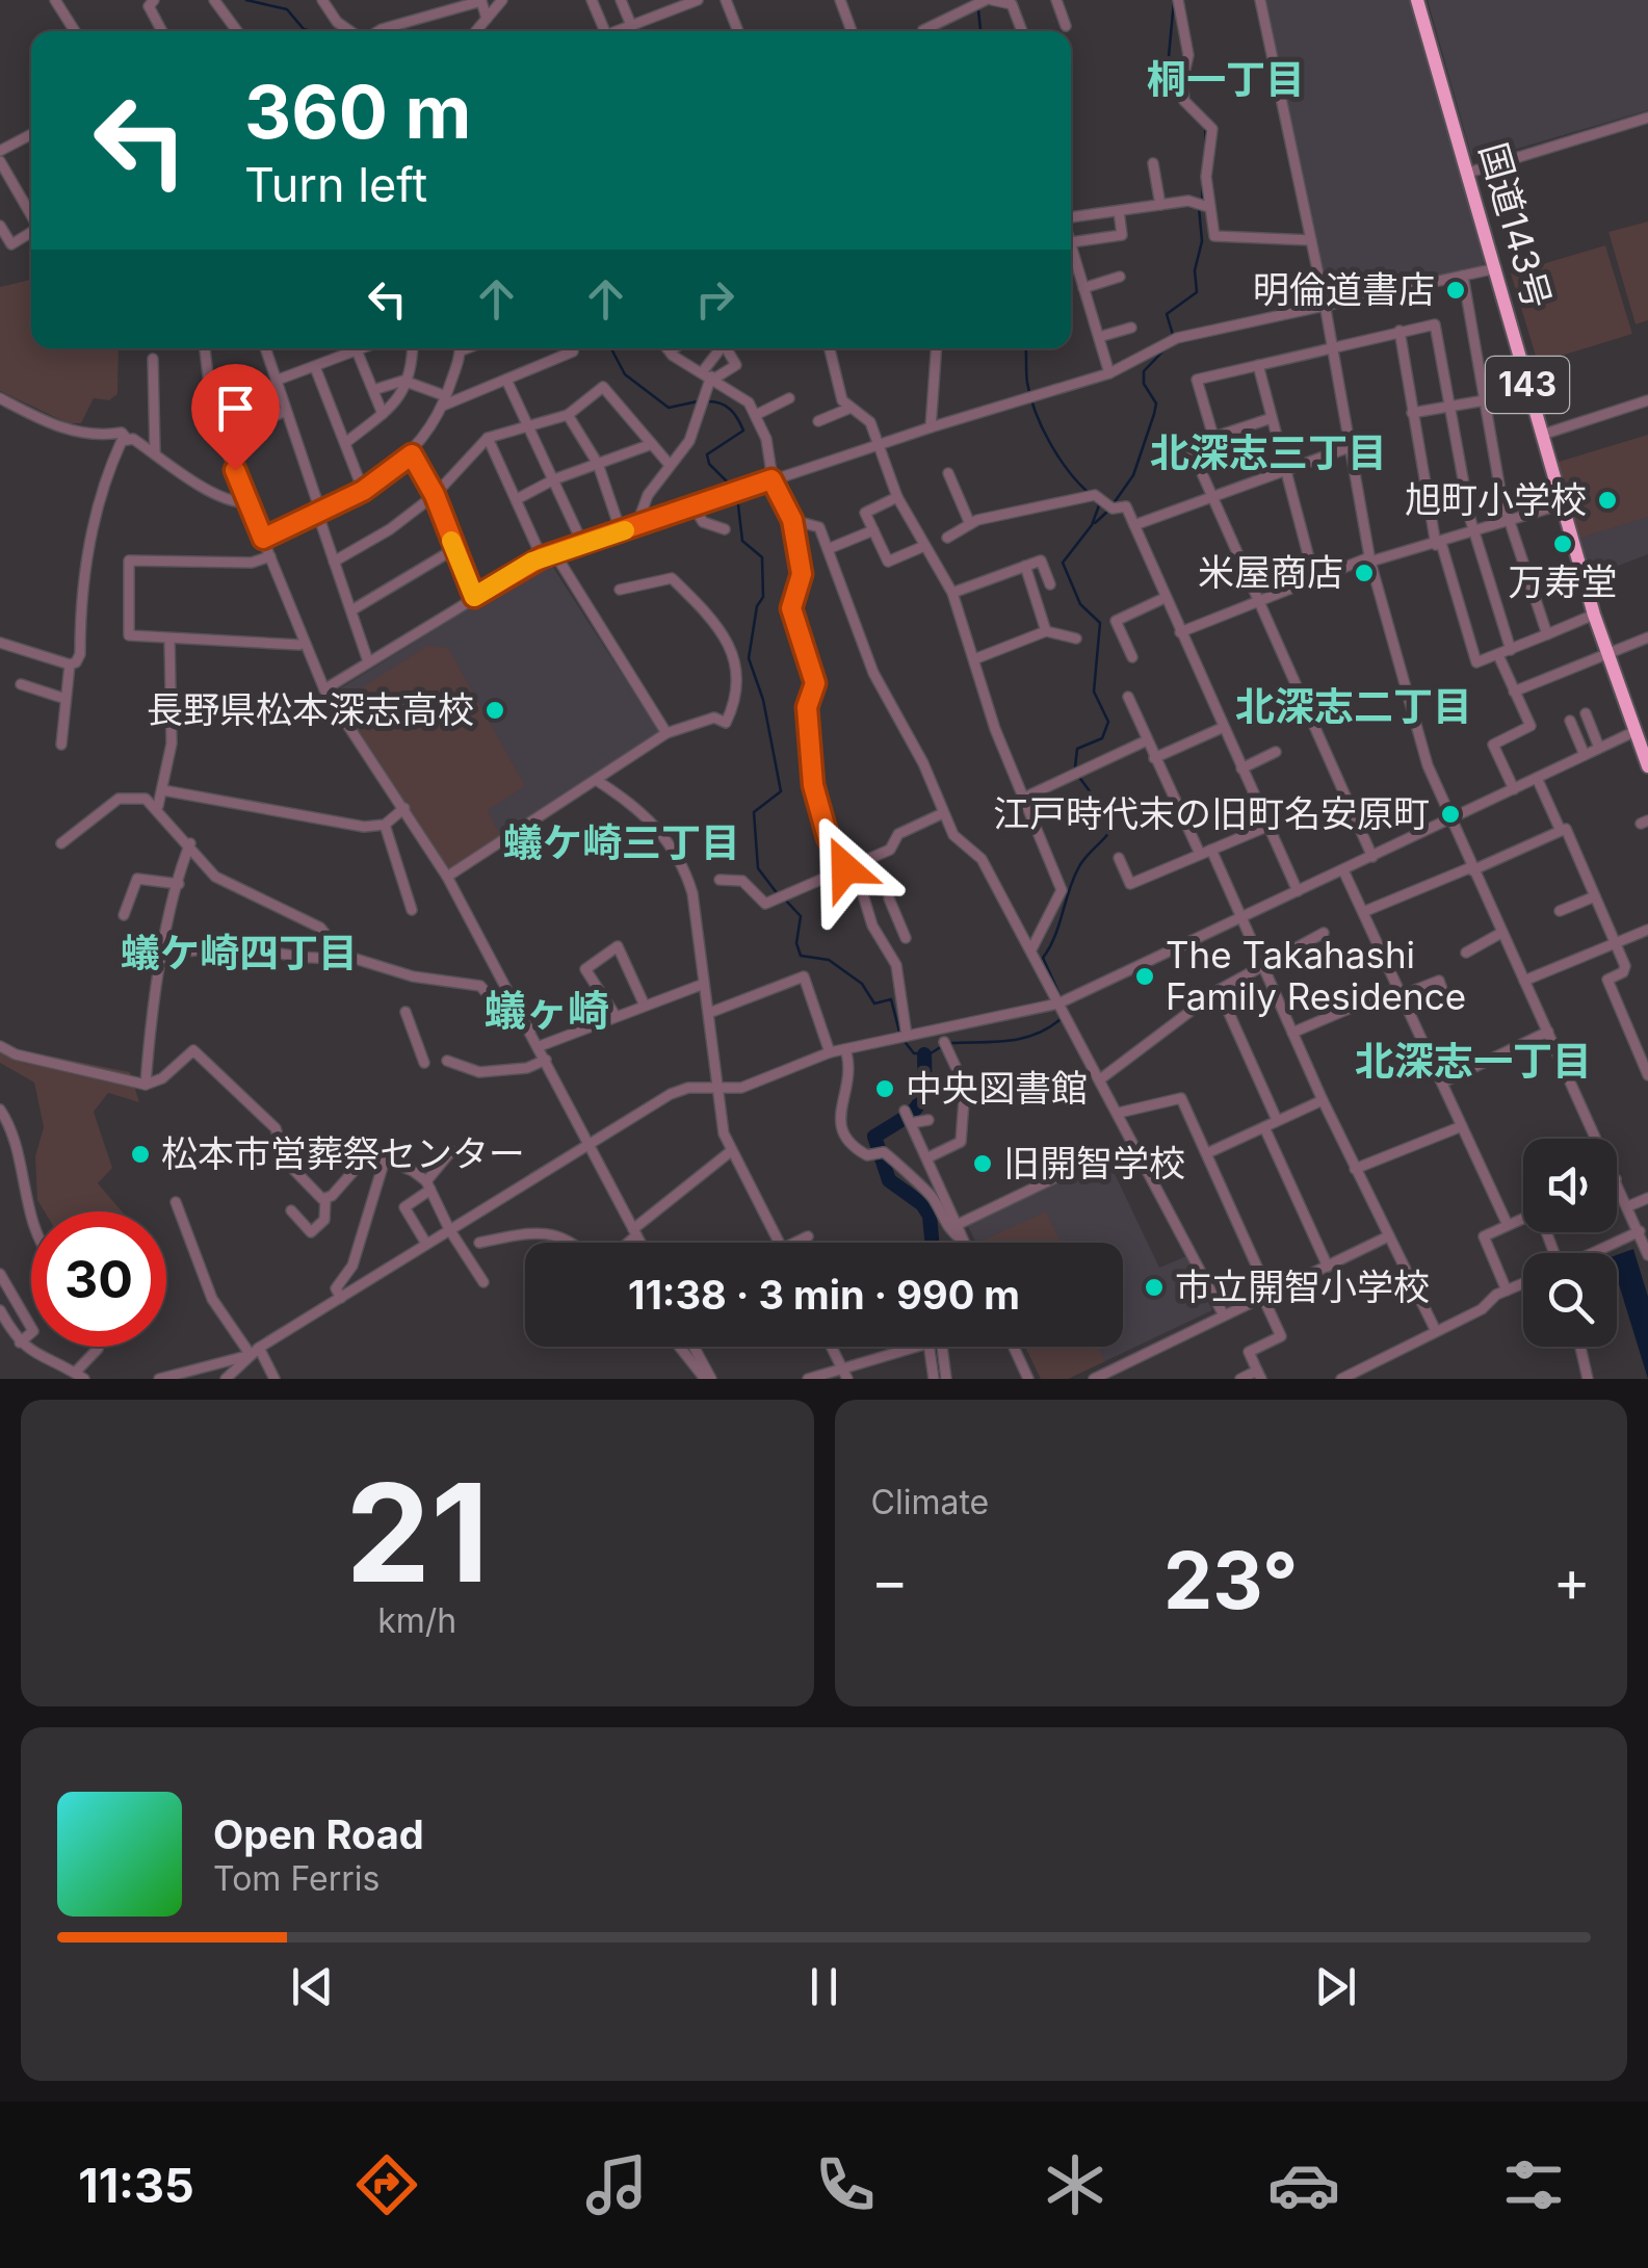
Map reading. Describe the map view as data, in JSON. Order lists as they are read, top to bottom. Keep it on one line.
{"streets":{"highway":["国道143号","143"]},"districts":["桐一丁目","北深志三丁目","北深志二丁目","蟻ケ崎三丁目","蟻ケ崎四丁目","蟻ヶ崎","北深志一丁目"],"places":["明倫道書店","旭町小学校","万寿堂","米屋商店","長野県松本深志高校","江戸時代末の旧町名安原町","The Takahashi Family Residence","中央図書館","松本市営葬祭センター","旧開智学校","市立開智小学校"],"page":{"turn":["360 m","Turn left"],"limit":"30","trip":"11:38 · 3 min · 990 m","tile":[["21","km/h"],"Climate"],"heat":["−","23°","+"],"song":["Open Road","Tom Ferris"],"tabs":"11:35"}}
